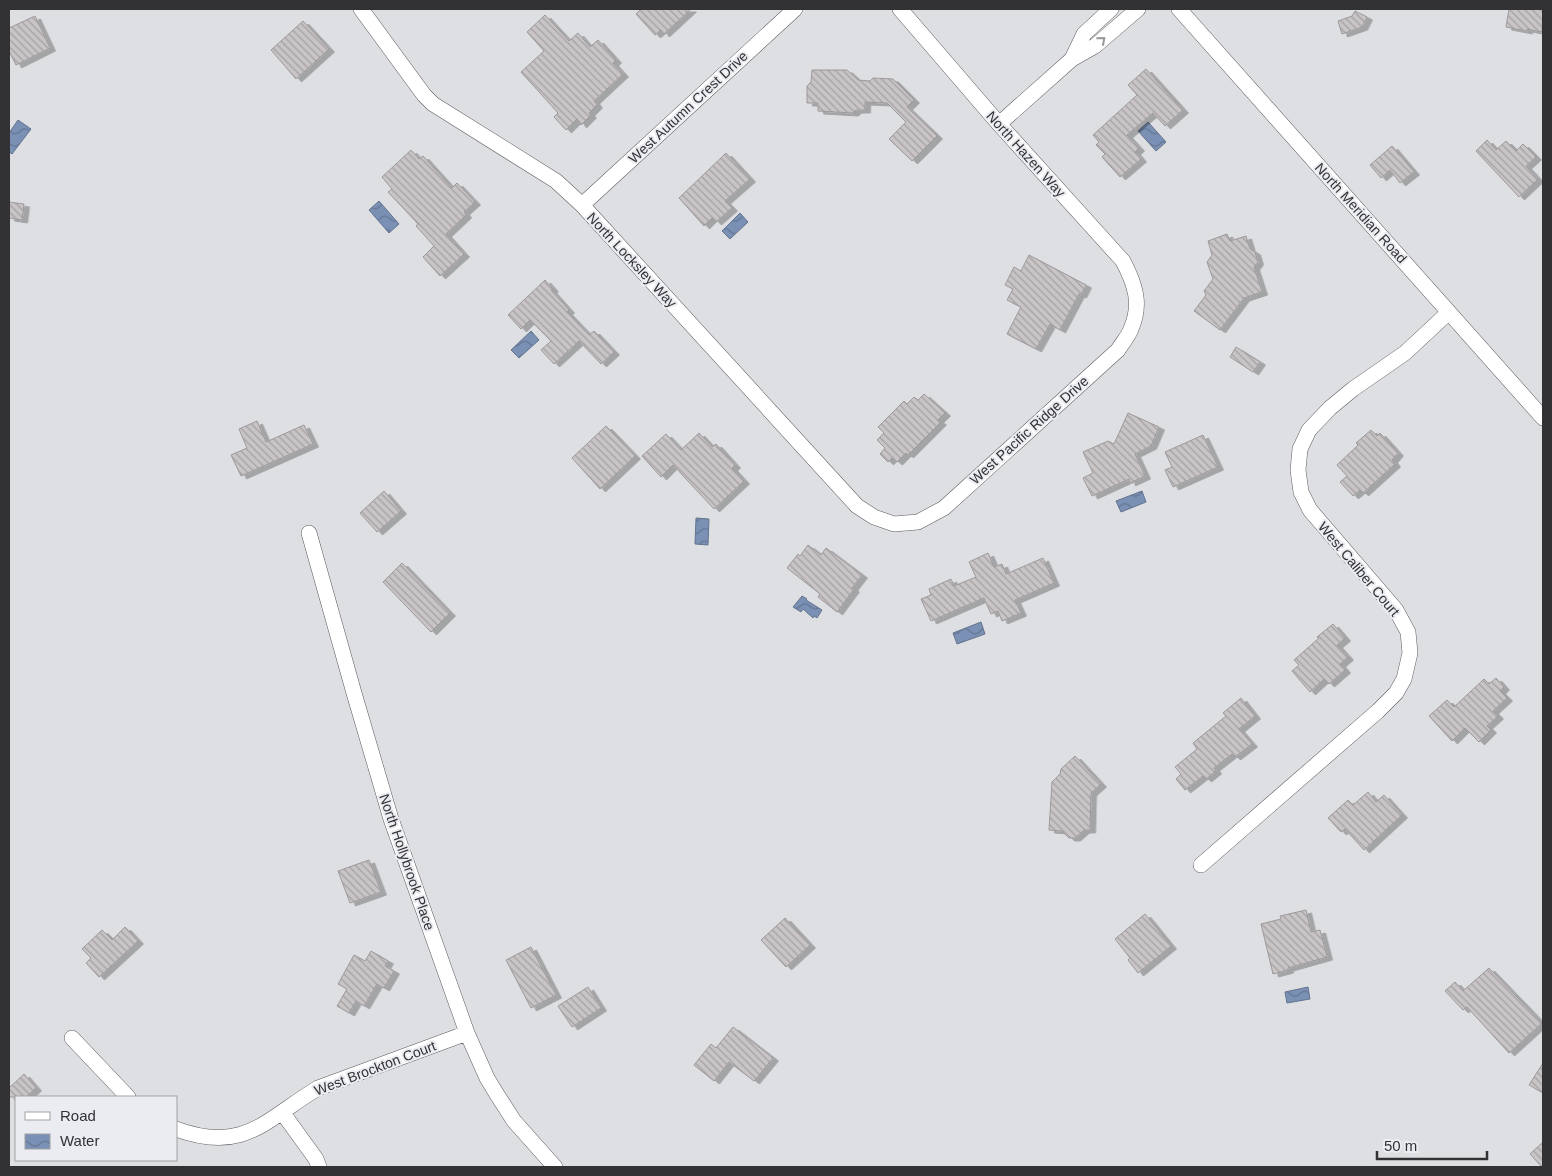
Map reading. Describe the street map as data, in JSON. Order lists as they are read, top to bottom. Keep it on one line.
{"streets":{"street":["West Autumn Crest Drive","North Hazen Way","North Meridian Road","North Locksley Way","West Pacific Ridge Drive","West Caliber Court","North Hollybrook Place","West Brockton Court"]},"crossings":[["West Autumn Crest Drive","North Locksley Way"],["North Hazen Way","West Pacific Ridge Drive"],["North Meridian Road","West Caliber Court"],["North Locksley Way","West Pacific Ridge Drive"],["North Hollybrook Place","West Brockton Court"]],"legend":["Road","Water"],"scale_bar":"50 m"}
